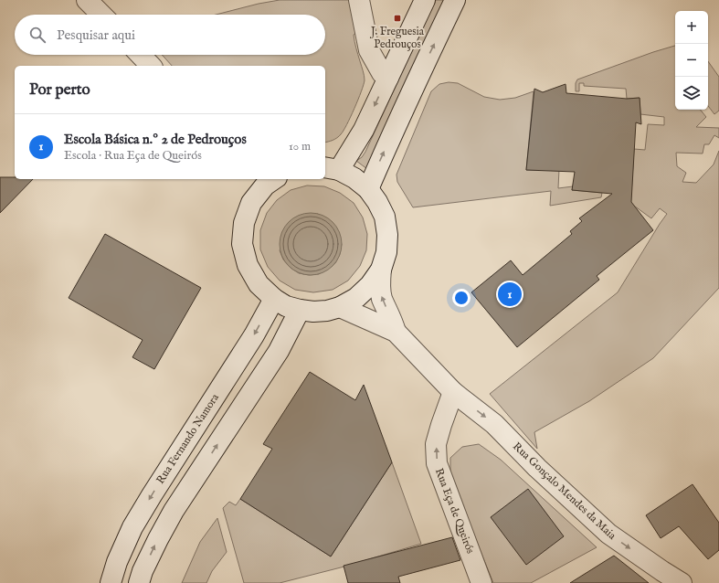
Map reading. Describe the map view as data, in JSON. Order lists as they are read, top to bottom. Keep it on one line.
{"streets":{"main road":["Rua Fernando Namora","Rua Gonçalo Mendes da Maia","Rua Eça de Queirós"]},"crossings":[["Rua Gonçalo Mendes da Maia","Rua Eça de Queirós"]],"one_way":["Rua Gonçalo Mendes da Maia","Rua Eça de Queirós"],"places":{"transit":["J. Freguesia Pedrouços"]},"page":{"map_buttons":["+","−"],"search":"Pesquisar aqui","heading":"Por perto","list":[{"mark":"1","name":"Escola Básica n.º 2 de Pedrouços","note":"Escola · Rua Eça de Queirós","value":"10 m"}],"pins":"1"}}
